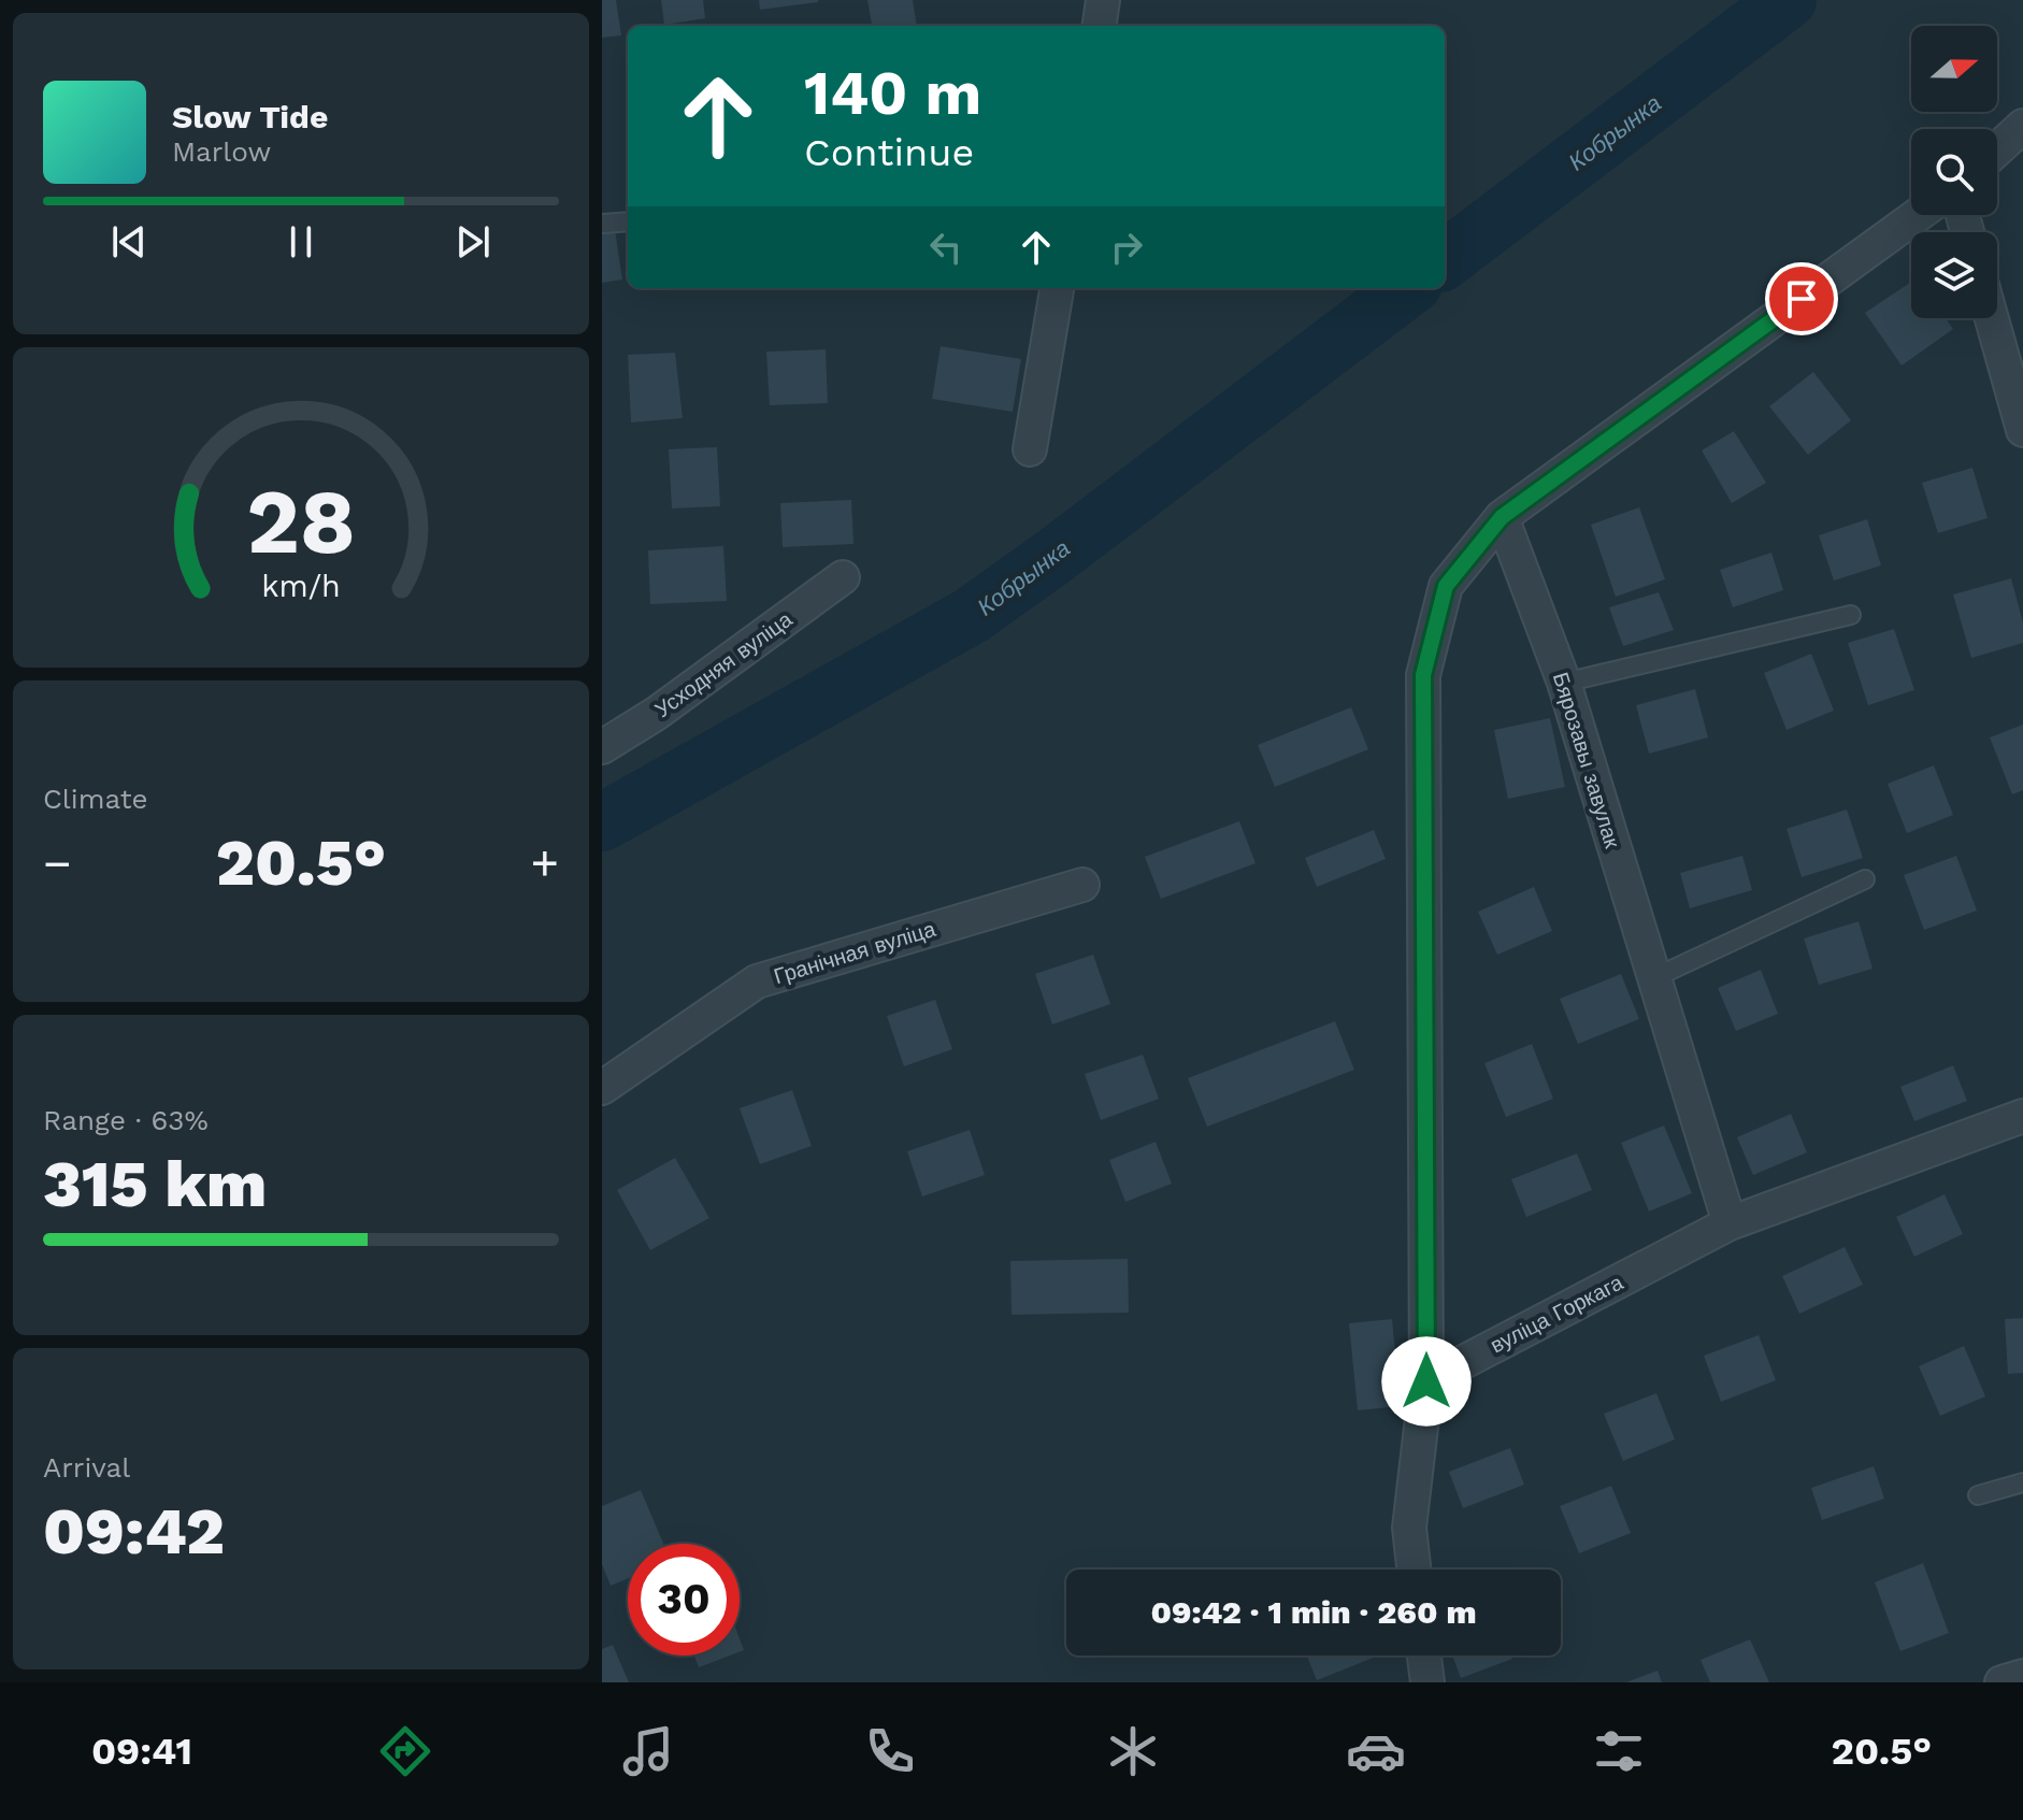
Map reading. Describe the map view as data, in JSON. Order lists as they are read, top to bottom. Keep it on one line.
{"streets":{"street":["Усходняя вуліца","Бярозавы завулак","Гранічная вуліца","вуліца Горкага"]},"crossings":[["Бярозавы завулак","вуліца Горкага"]],"water":["Кобрынка"],"north":"right","page":{"turn":["140 m","Continue"],"song":["Slow Tide","Marlow"],"tile":["Climate",["Range · 63%","315 km"],["Arrival","09:42"]],"heat":["−","20.5°","+"],"limit":"30","trip":"09:42 · 1 min · 260 m","tabs":["09:41","20.5°"],"gauge":["28","km/h"]}}
